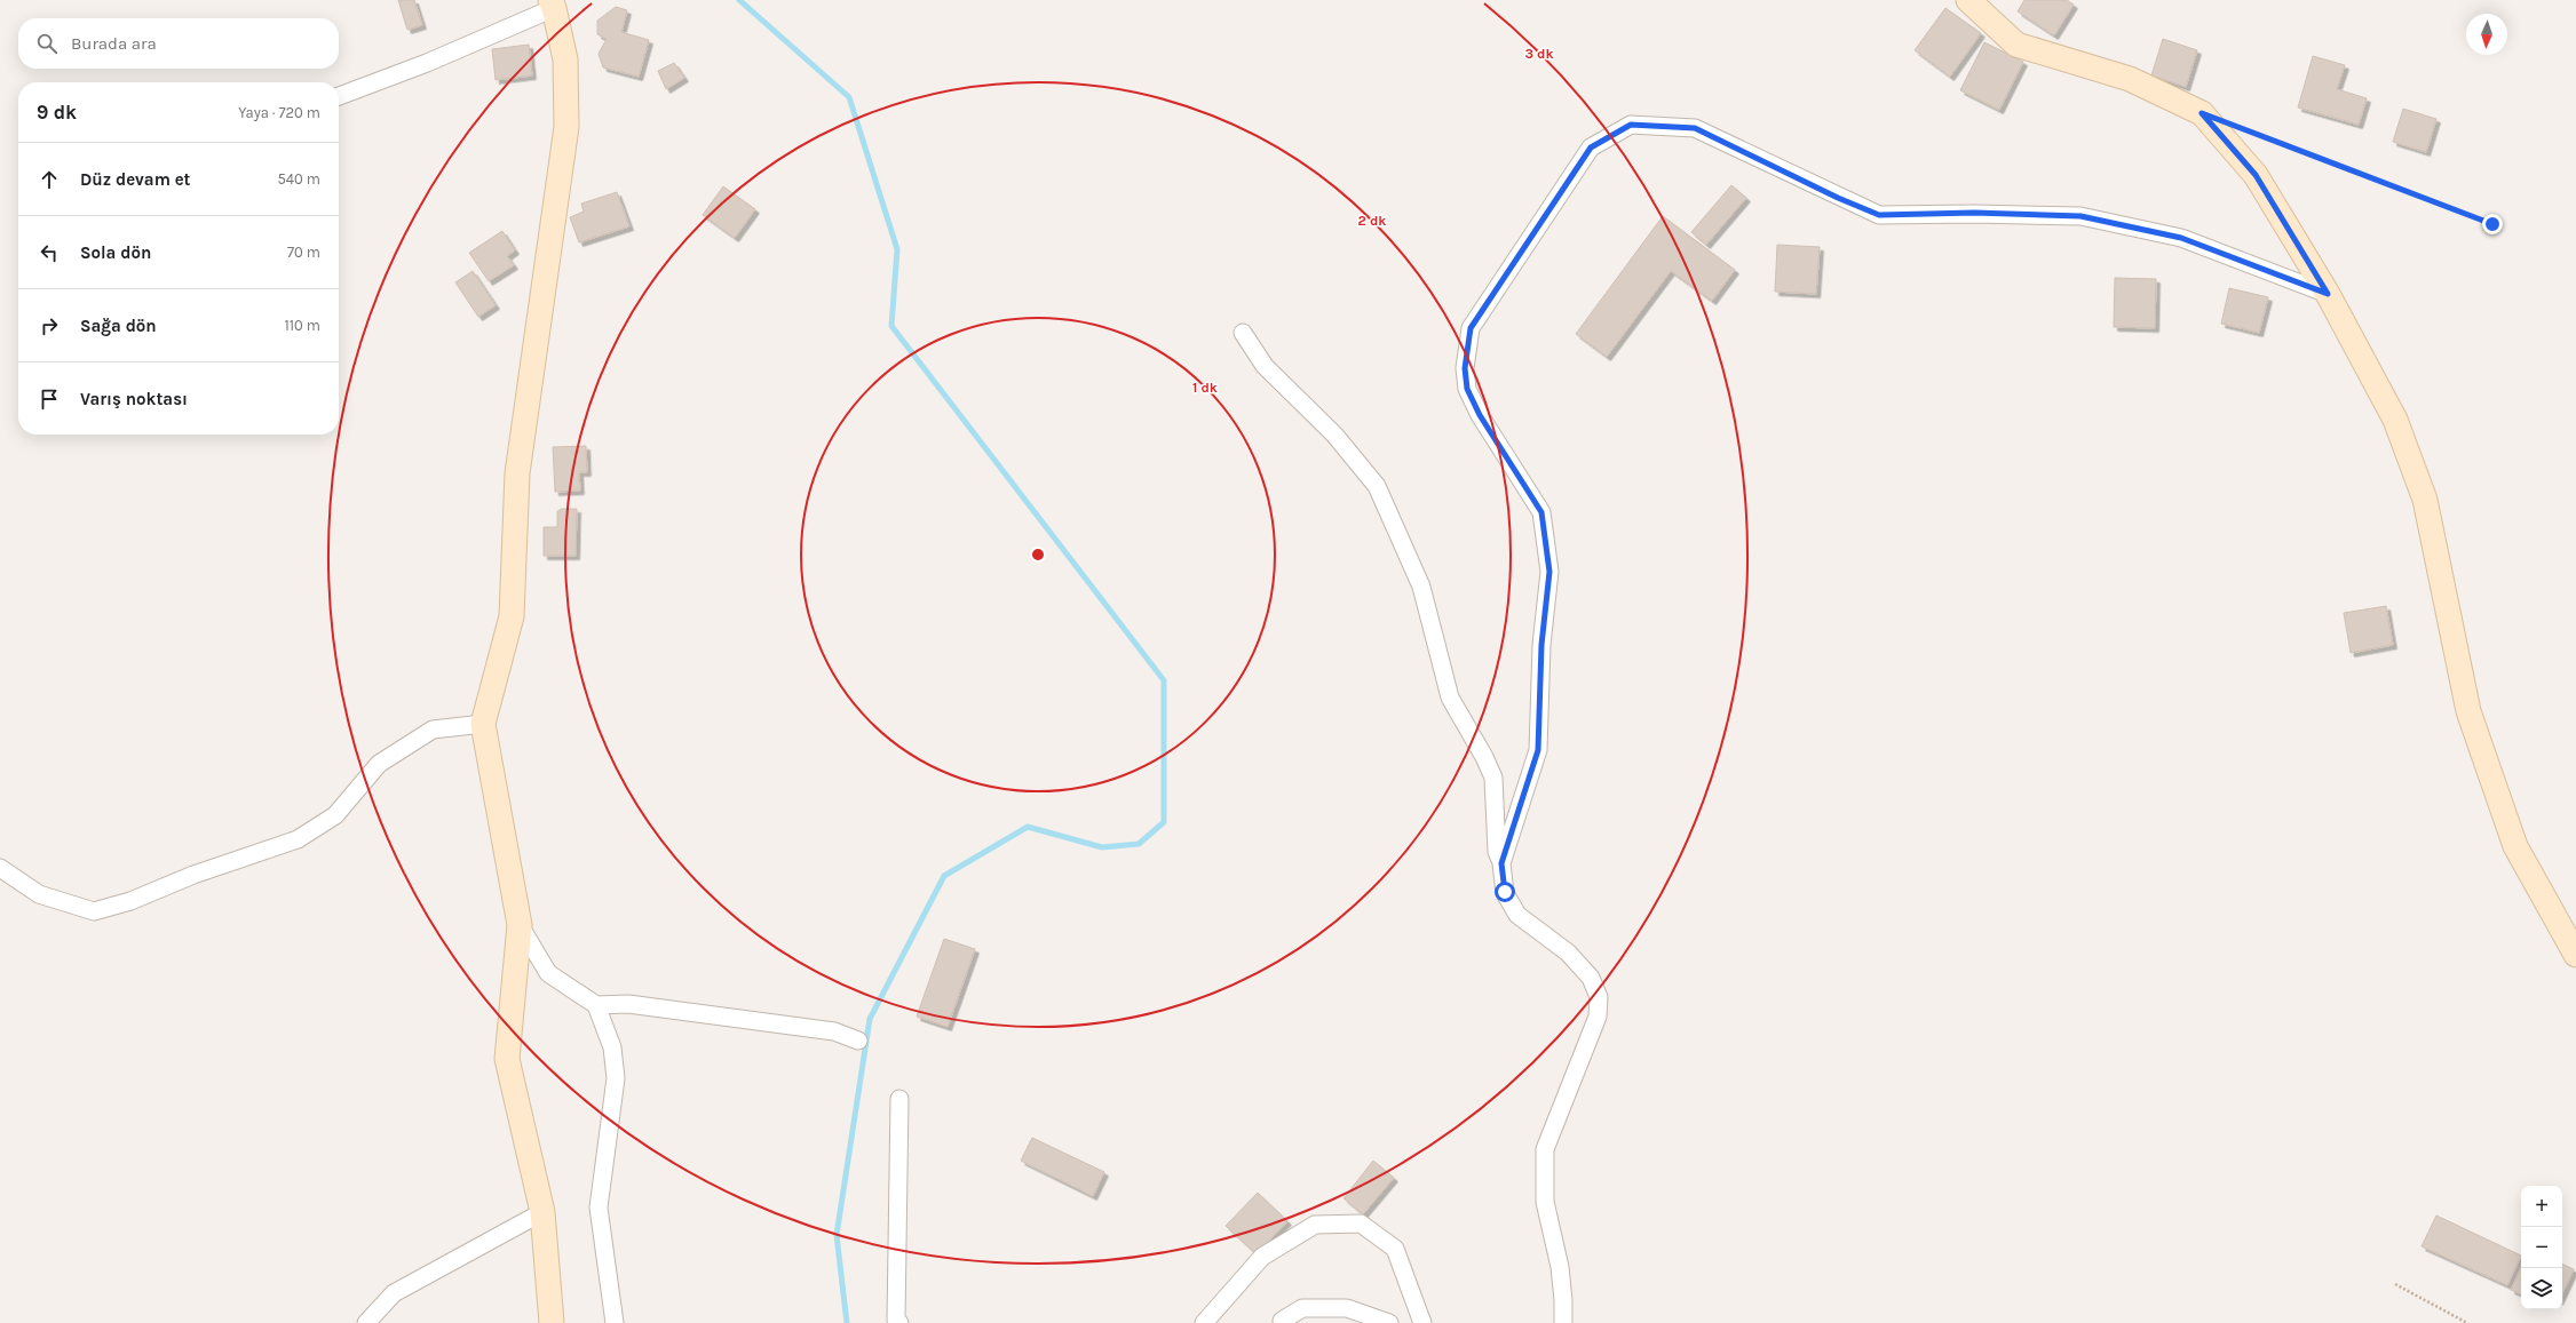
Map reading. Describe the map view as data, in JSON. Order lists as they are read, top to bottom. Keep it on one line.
{"north":"bottom","page":{"search":"Burada ara","heading":["9 dk","Yaya · 720 m"],"list":[["Düz devam et","540 m"],["Sola dön","70 m"],["Sağa dön","110 m"],"Varış noktası"],"map_buttons":["+","−"]},"rings":["3 dk","2 dk","1 dk"]}
